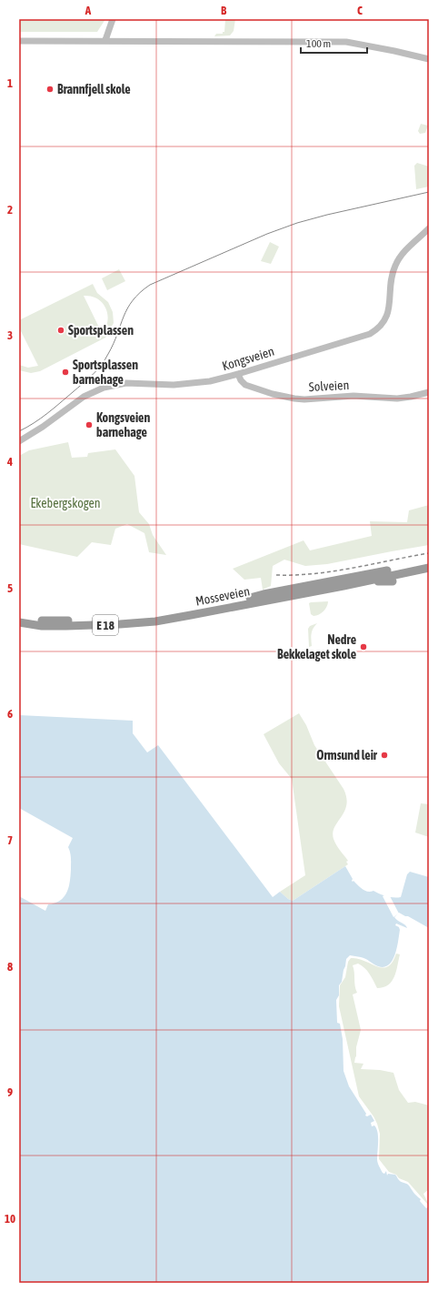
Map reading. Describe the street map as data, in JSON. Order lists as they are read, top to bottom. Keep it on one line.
{"streets":{"highway":["Mosseveien","E 18"],"street":["Kongsveien","Solveien"]},"crossings":[["Kongsveien","Solveien"],["Mosseveien","E 18"]],"parks":["Ekebergskogen"],"places":["Brannfjell skole","Sportsplassen","Sportsplassen barnehage","Kongsveien barnehage","Nedre Bekkelaget skole","Ormsund leir"],"scale_bar":"100 m","grid":{"columns":["A","B","C"],"rows":["1","2","3","4","5","6","7","8","9","10"]}}
